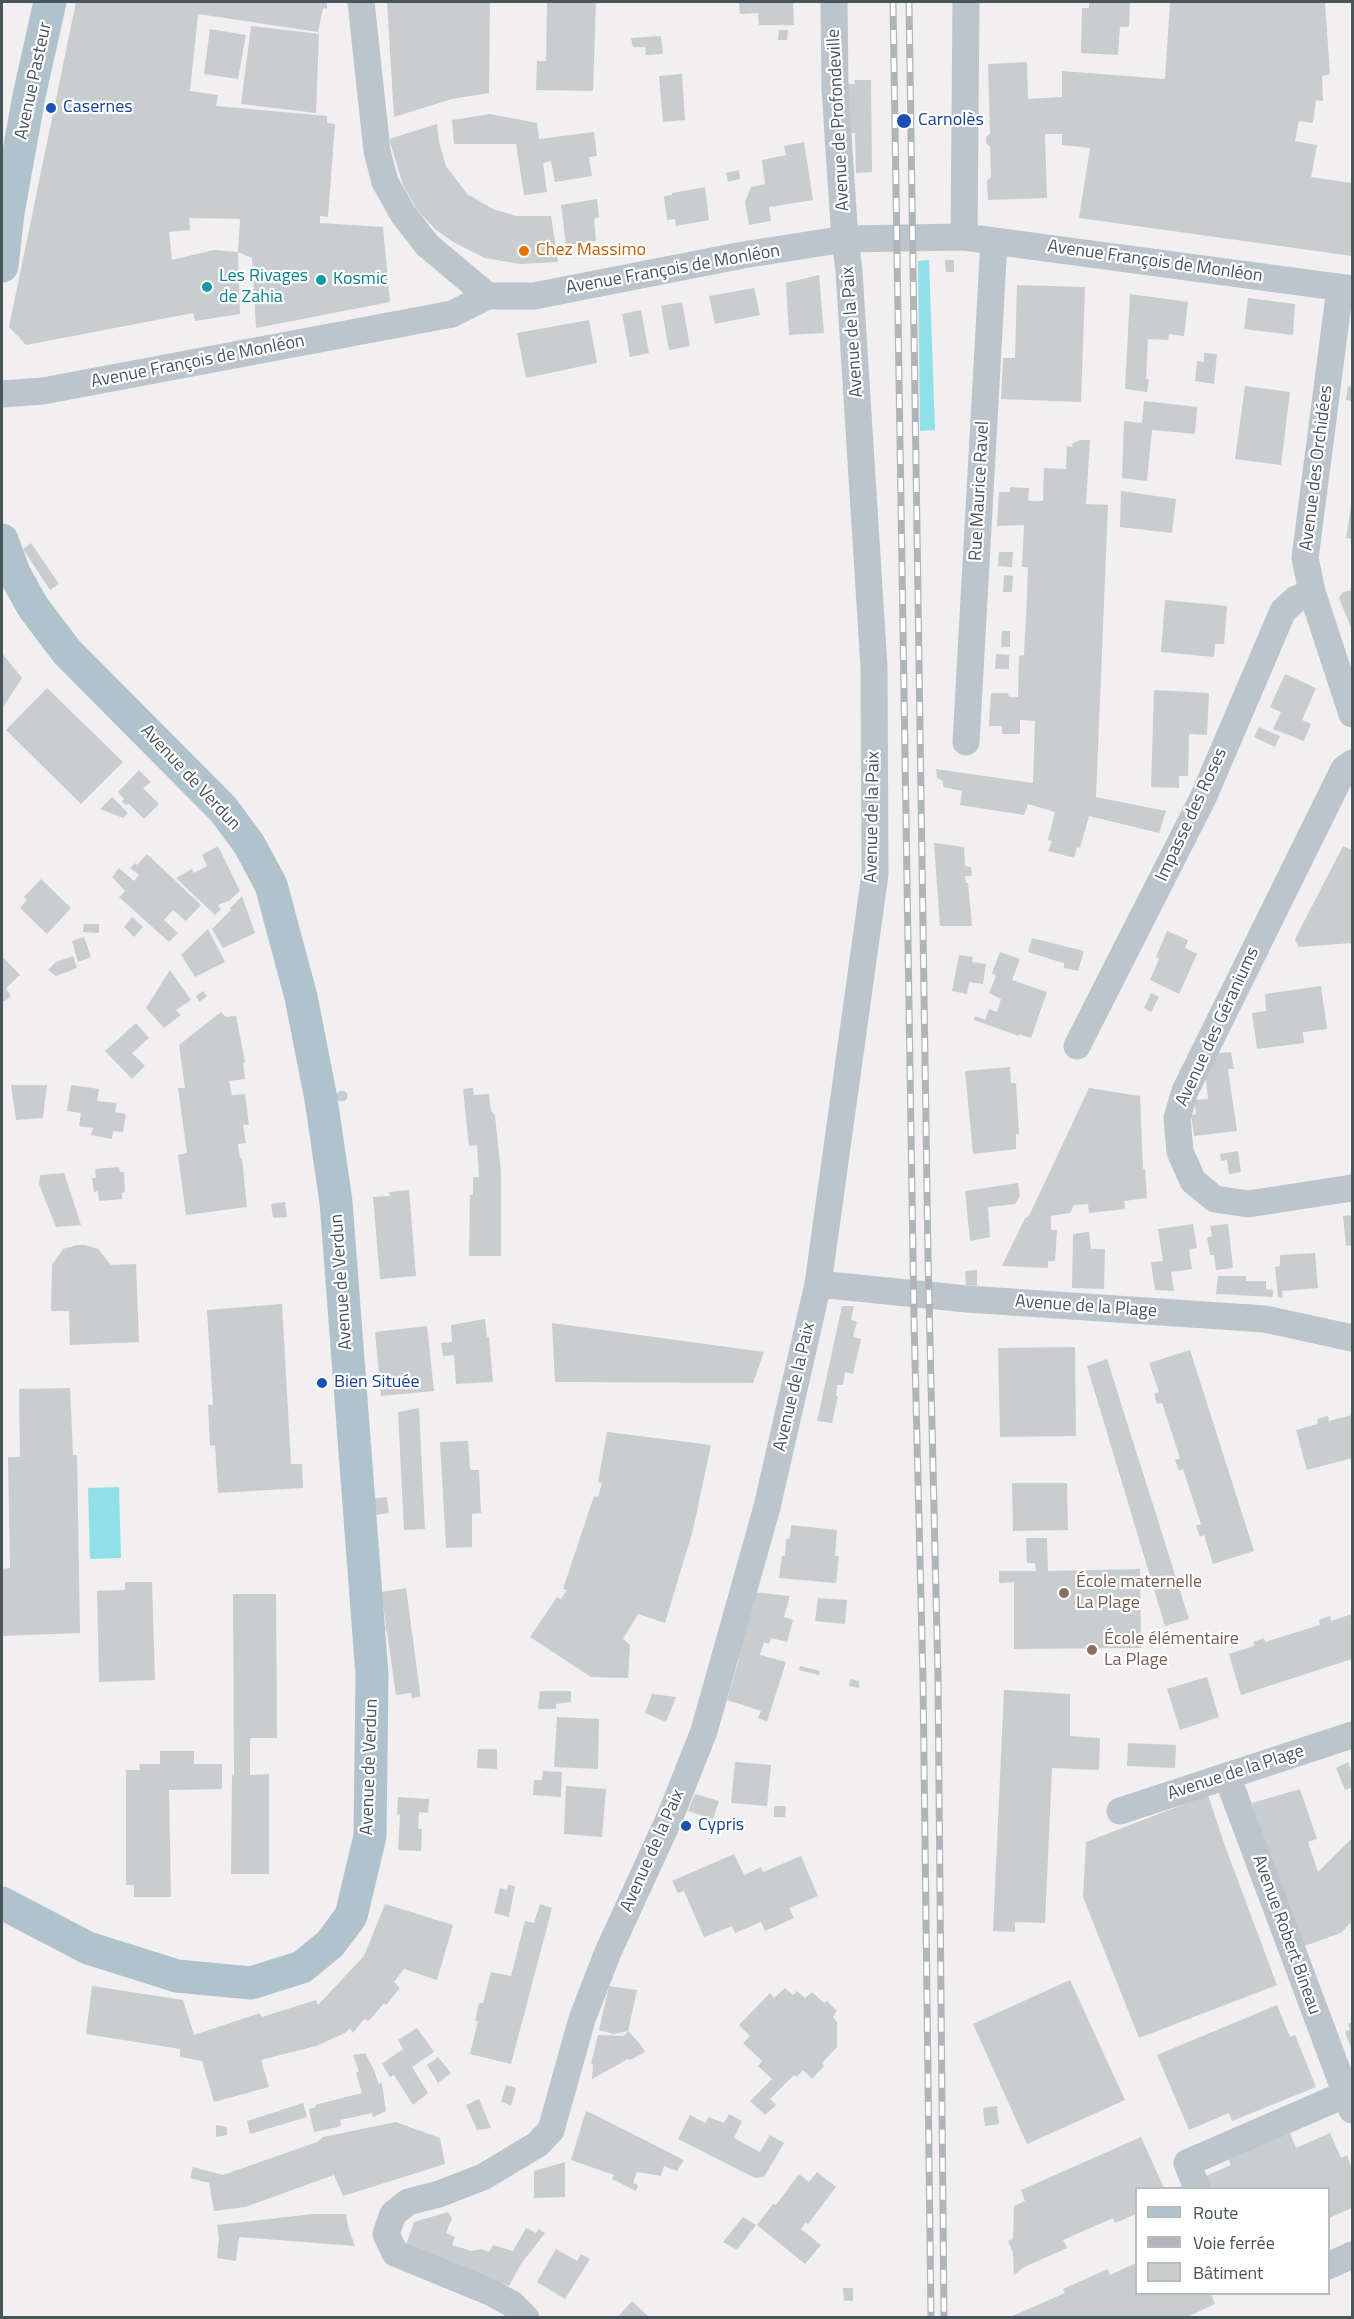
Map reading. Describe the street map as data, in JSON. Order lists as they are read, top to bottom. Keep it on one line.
{"streets":{"main road":["Avenue Pasteur","Avenue de Verdun"],"street":["Avenue de Profondeville","Avenue François de Monléon","Avenue de la Paix","Avenue des Orchidées","Rue Maurice Ravel","Impasse des Roses","Avenue des Géraniums","Avenue de la Plage","Avenue Robert Bineau"]},"crossings":[["Avenue de Profondeville","Avenue François de Monléon"],["Avenue de Profondeville","Avenue de la Paix"],["Avenue François de Monléon","Avenue de la Paix"],["Avenue François de Monléon","Avenue des Orchidées"],["Avenue François de Monléon","Rue Maurice Ravel"],["Avenue de la Paix","Avenue de la Plage"],["Avenue des Orchidées","Impasse des Roses"],["Avenue de la Plage","Avenue Robert Bineau"]],"places":["Casernes","Carnolès","Chez Massimo","Kosmic","Les Rivages de Zahia","Bien Située","École maternelle La Plage","École élémentaire La Plage","Cypris"],"legend":["Route","Voie ferrée","Bâtiment"]}
